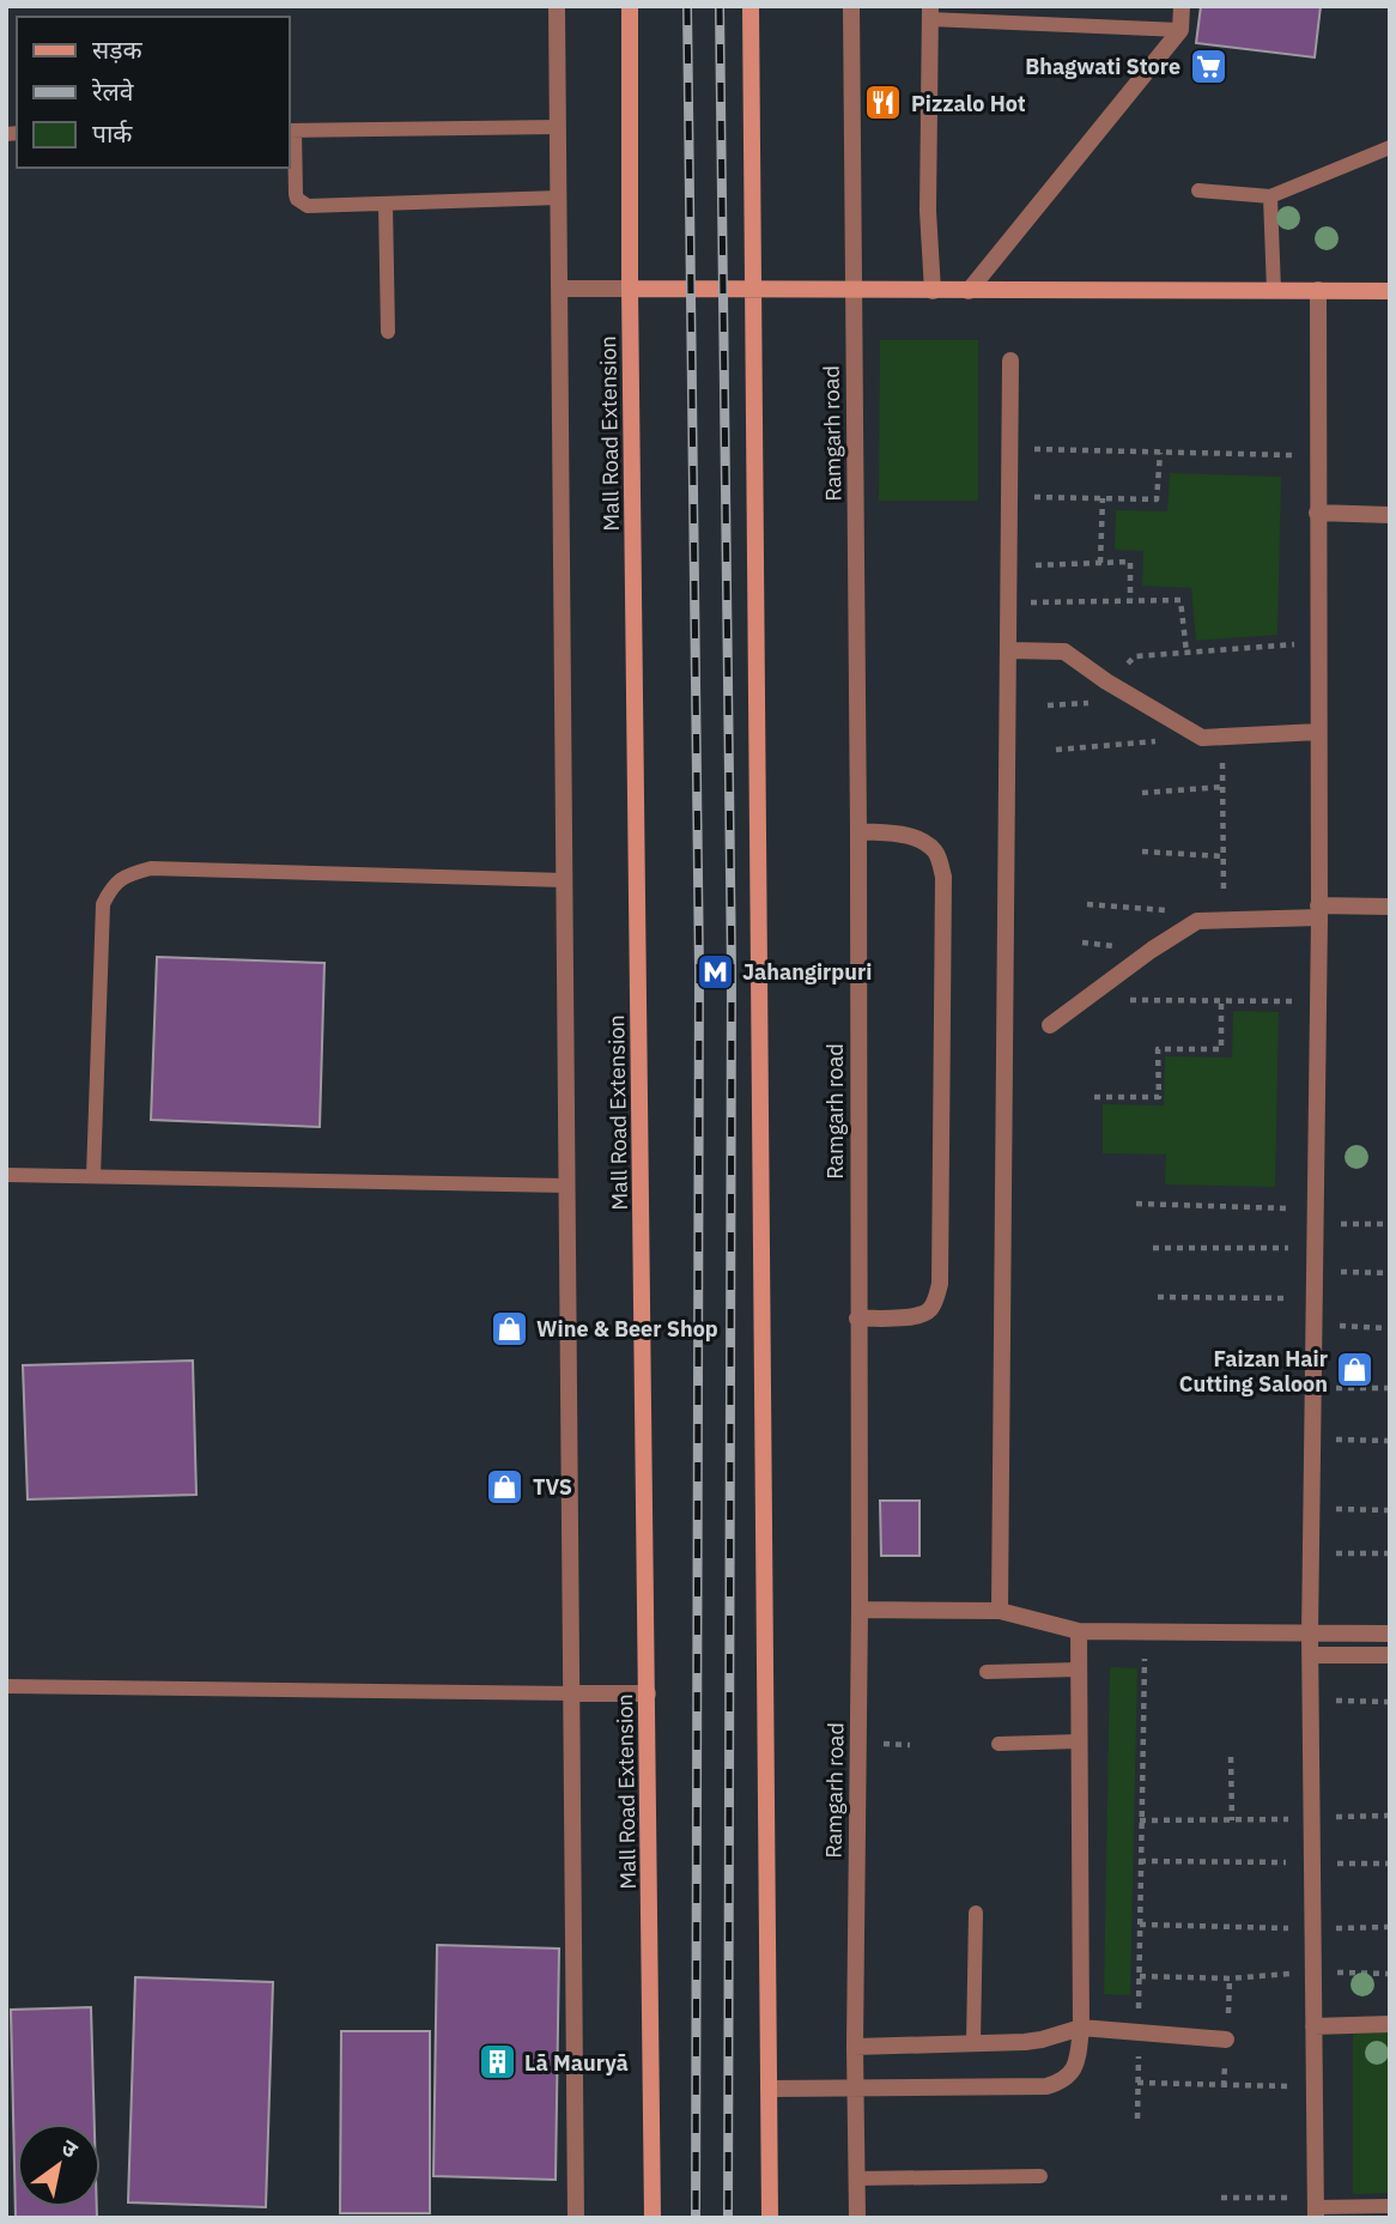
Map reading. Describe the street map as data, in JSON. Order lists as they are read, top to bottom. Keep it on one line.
{"streets":{"main road":["Mall Road Extension"],"street":["Ramgarh road"]},"places":{"supermarket":["Bhagwati Store"],"restaurant":["Pizzalo Hot"],"metro station":["Jahangirpuri"],"shop":["Wine & Beer Shop","Faizan Hair Cutting Saloon","TVS"],"building":["Lā Mauryā"]},"legend":["सड़क","रेलवे","पार्क"],"north":"top right"}
